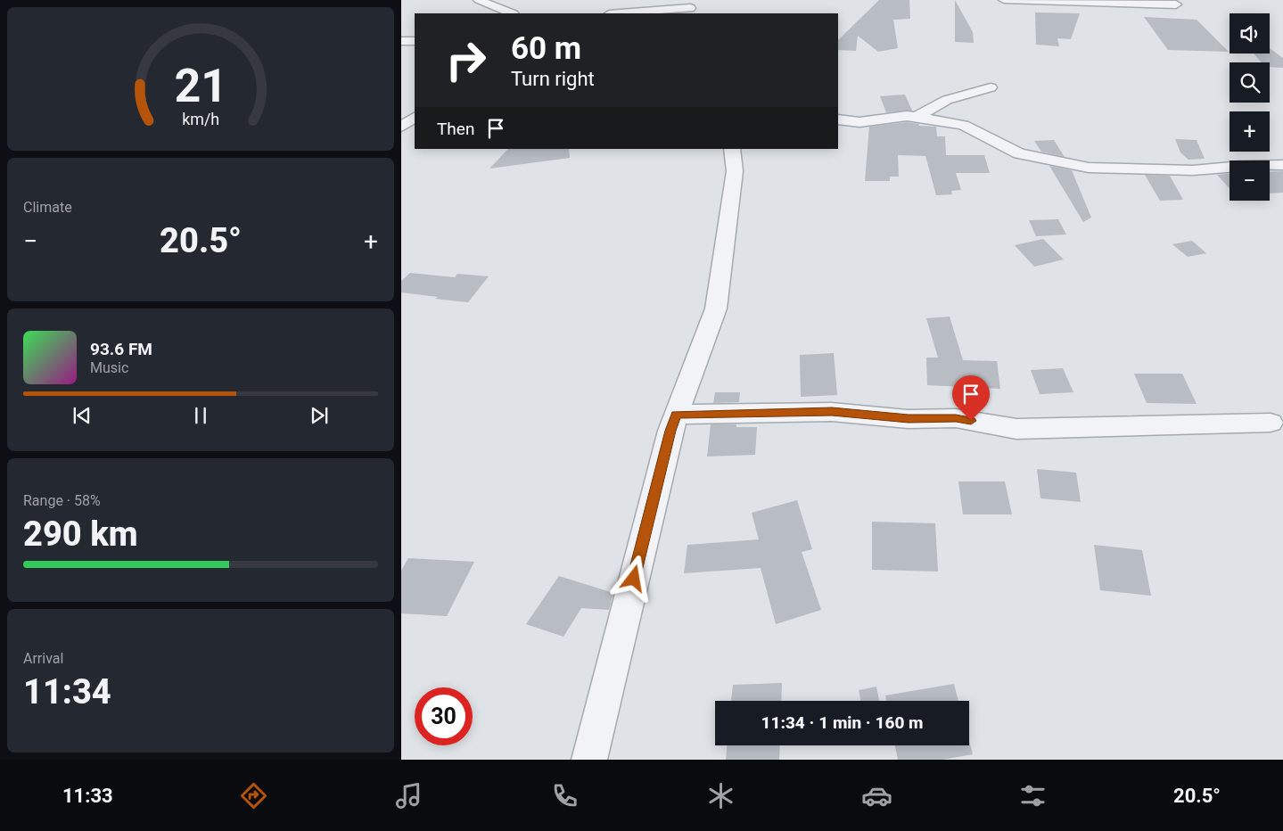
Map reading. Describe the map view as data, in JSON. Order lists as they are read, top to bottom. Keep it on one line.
{"page":{"map_buttons":["+","−"],"turn":["60 m","Turn right"],"then":"Then","tile":["Climate",["Range · 58%","290 km"],["Arrival","11:34"]],"heat":["−","20.5°","+"],"song":["93.6 FM","Music"],"limit":"30","trip":"11:34 · 1 min · 160 m","tabs":["11:33","20.5°"],"gauge":["21","km/h"]}}
